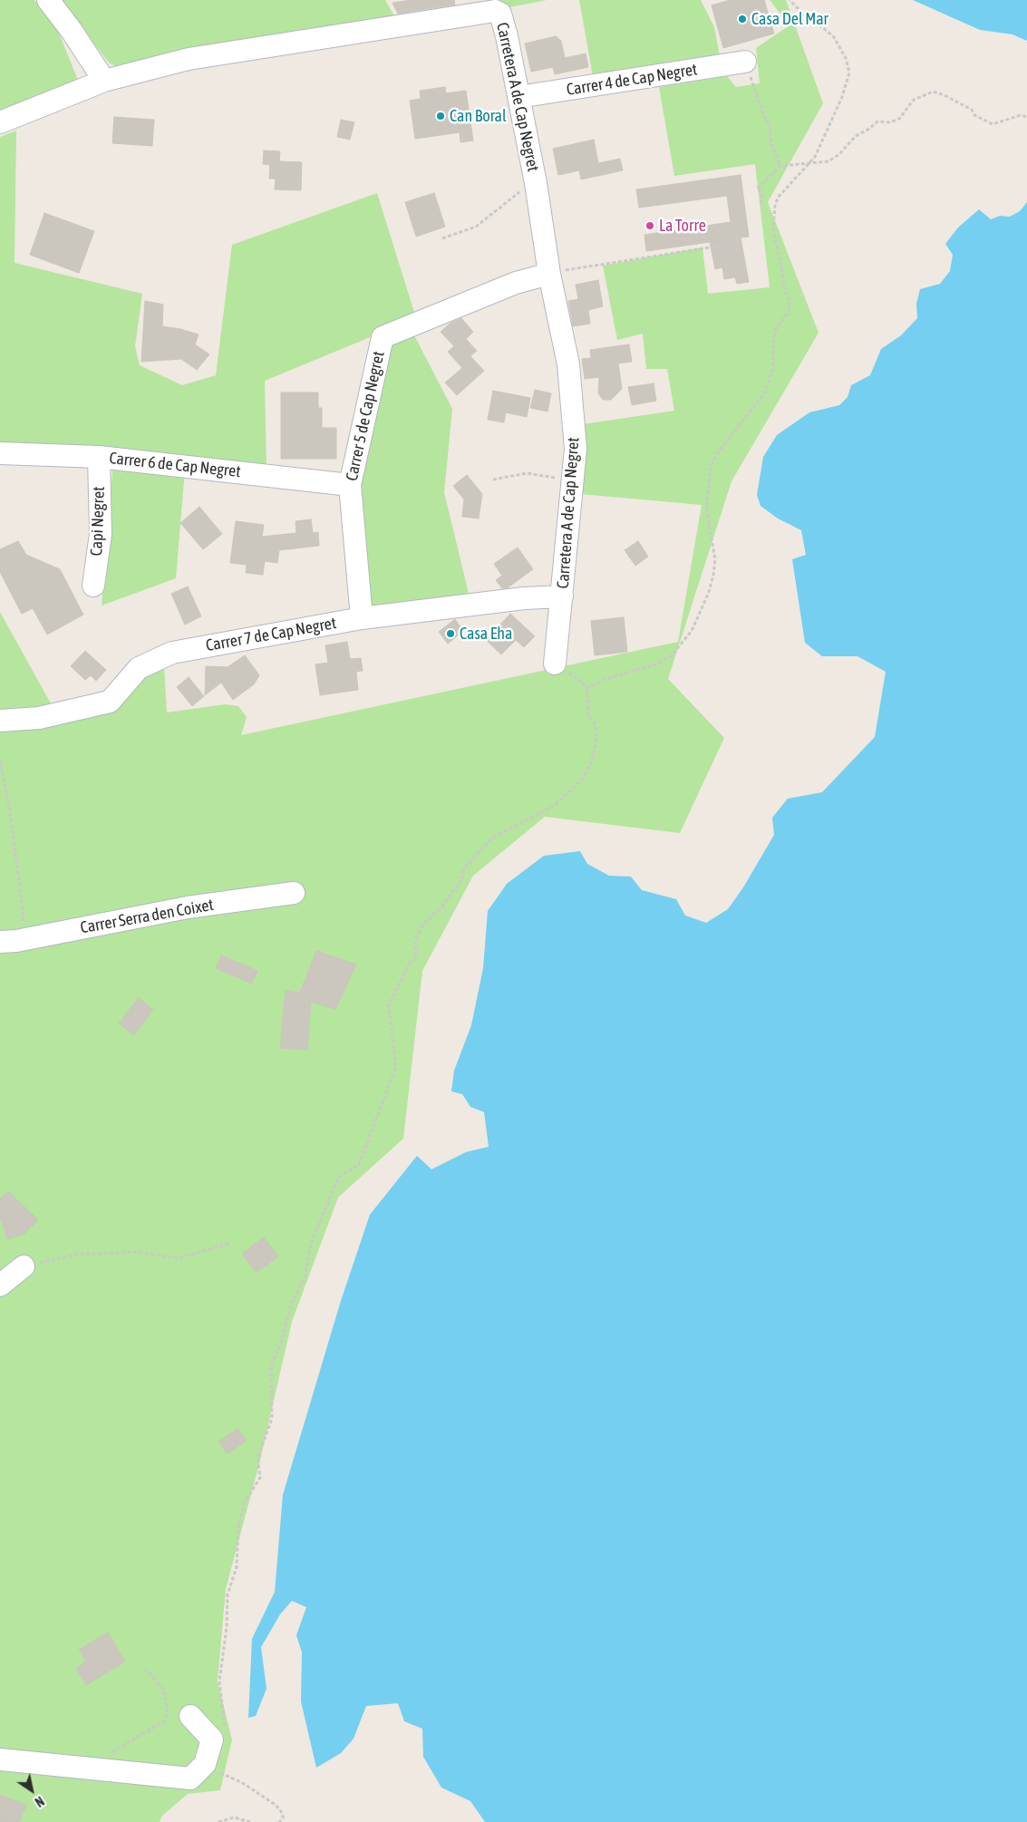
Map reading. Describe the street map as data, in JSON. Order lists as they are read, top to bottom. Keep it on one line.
{"streets":{"street":["Carrer 4 de Cap Negret","Carretera A de Cap Negret","Carrer 5 de Cap Negret","Carrer 6 de Cap Negret","Capi Negret","Carrer 7 de Cap Negret","Carrer Serra den Coixet"]},"crossings":[["Carrer 4 de Cap Negret","Carretera A de Cap Negret"],["Carretera A de Cap Negret","Carrer 5 de Cap Negret"],["Carretera A de Cap Negret","Carrer 7 de Cap Negret"],["Carrer 5 de Cap Negret","Carrer 6 de Cap Negret"],["Carrer 5 de Cap Negret","Carrer 7 de Cap Negret"],["Carrer 6 de Cap Negret","Capi Negret"]],"places":["Casa Del Mar","Can Boral","La Torre","Casa Eha"],"north":"bottom right"}
